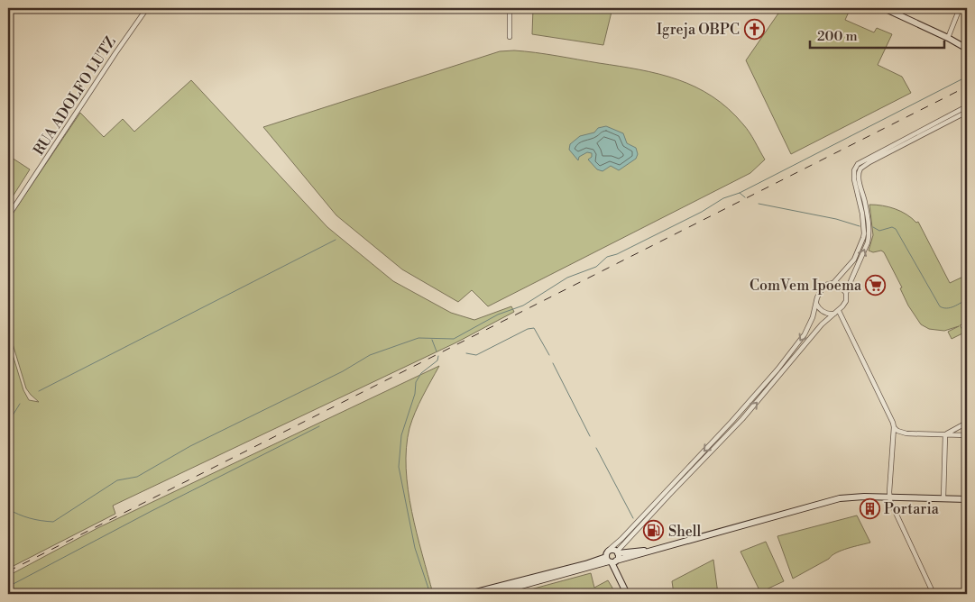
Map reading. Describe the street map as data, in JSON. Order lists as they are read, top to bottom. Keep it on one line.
{"streets":{"street":["RUA ADOLFO LUTZ"]},"places":{"church":["Igreja OBPC"],"supermarket":["ComVem Ipoema"],"building":["Portaria"],"fuel station":["Shell"]},"scale_bar":"200 m"}
